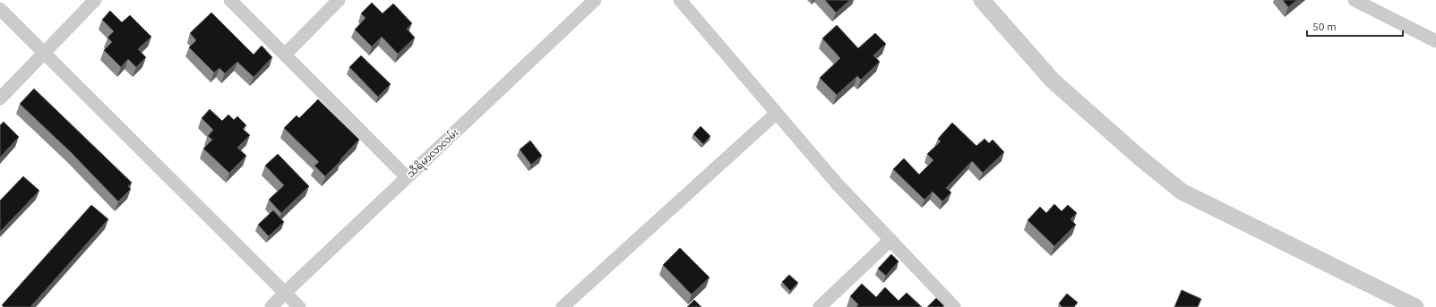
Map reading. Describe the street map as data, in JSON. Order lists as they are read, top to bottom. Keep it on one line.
{"streets":{"street":["သီရိမာလာလမ်း"]},"scale_bar":"50 m"}
